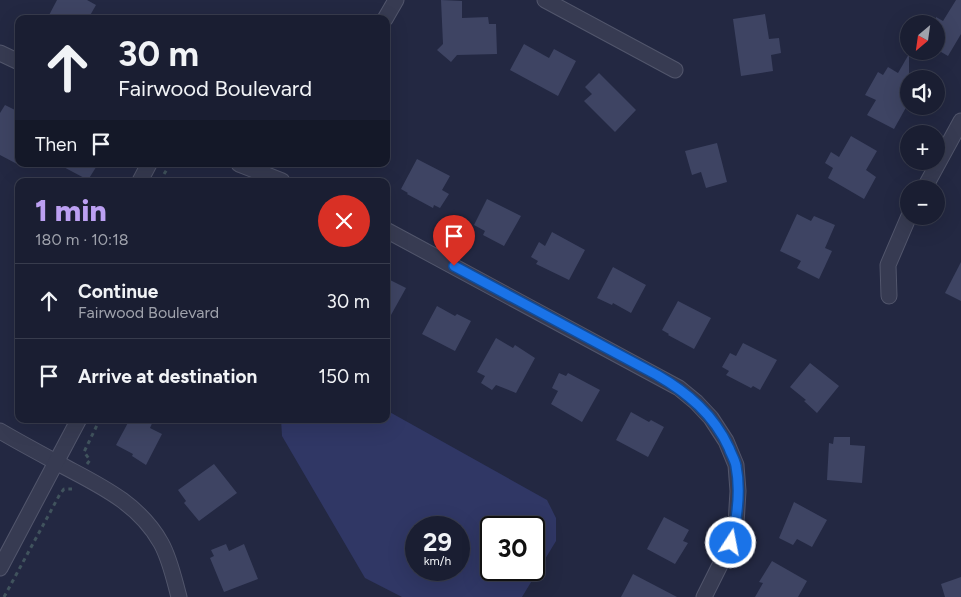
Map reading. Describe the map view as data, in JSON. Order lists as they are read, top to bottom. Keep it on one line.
{"north":"bottom left","page":{"map_buttons":["+","−"],"turn":["30 m","Fairwood Boulevard"],"then":"Then","heading":["1 min","180 m · 10:18"],"list":[{"name":"Continue","note":"Fairwood Boulevard","value":"30 m"},{"name":"Arrive at destination","value":"150 m"}],"speed":"29 km/h","limit":"30"}}
